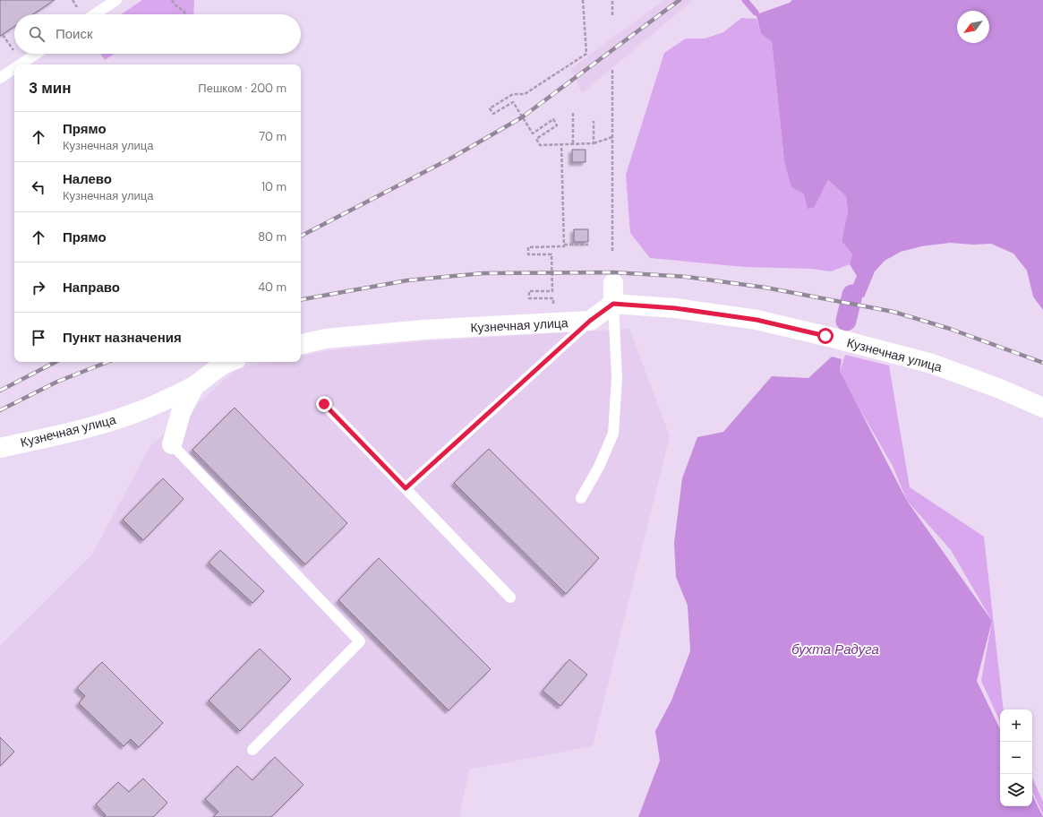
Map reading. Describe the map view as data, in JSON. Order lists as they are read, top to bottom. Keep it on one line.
{"streets":{"street":["Кузнечная улица"]},"water":["бухта Радуга"],"north":"bottom left","page":{"search":"Поиск","heading":["3 мин","Пешком · 200 m"],"list":[["Прямо","Кузнечная улица","70 m"],["Налево","Кузнечная улица","10 m"],["Прямо","80 m"],["Направо","40 m"],"Пункт назначения"],"map_buttons":["+","−"]}}
